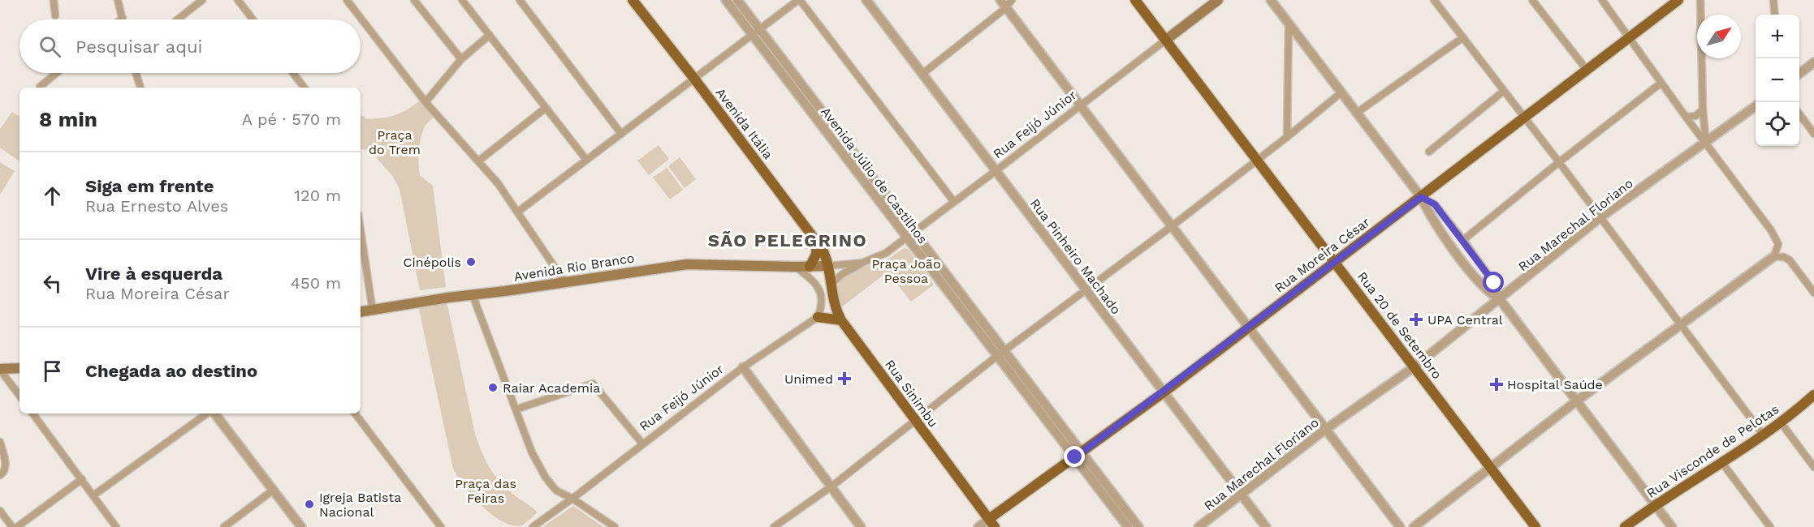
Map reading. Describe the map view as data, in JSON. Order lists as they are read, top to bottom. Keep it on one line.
{"streets":{"main road":["Avenida Itália","Rua Feijó Júnior","Rua Moreira César","Avenida Rio Branco","Rua 20 de Setembro","Rua Sinimbu","Rua Visconde de Pelotas"],"street":["Avenida Júlio de Castilhos","Rua Marechal Floriano","Rua Pinheiro Machado"]},"crossings":[["Avenida Itália","Rua Feijó Júnior"],["Avenida Itália","Avenida Rio Branco"],["Avenida Itália","Rua Sinimbu"],["Rua Feijó Júnior","Avenida Júlio de Castilhos"],["Rua Feijó Júnior","Rua Pinheiro Machado"],["Rua Feijó Júnior","Avenida Rio Branco"],["Rua Feijó Júnior","Rua 20 de Setembro"],["Rua Feijó Júnior","Rua Sinimbu"],["Avenida Júlio de Castilhos","Rua Moreira César"],["Rua Marechal Floriano","Rua Pinheiro Machado"],["Rua Marechal Floriano","Rua 20 de Setembro"],["Rua Moreira César","Rua Pinheiro Machado"],["Rua Moreira César","Rua 20 de Setembro"],["Rua Moreira César","Rua Sinimbu"],["Avenida Rio Branco","Rua Sinimbu"]],"districts":["SÃO PELEGRINO"],"parks":["Praça do Trem","Praça João Pessoa","Praça das Feiras"],"places":{"other":["Cinépolis","Raiar Academia","Igreja Batista Nacional"],"health":["UPA Central","Unimed","Hospital Saúde"]},"north":"top right","page":{"map_buttons":["+","−"],"search":"Pesquisar aqui","heading":["8 min","A pé · 570 m"],"list":[["Siga em frente","Rua Ernesto Alves","120 m"],["Vire à esquerda","Rua Moreira César","450 m"],"Chegada ao destino"]}}
